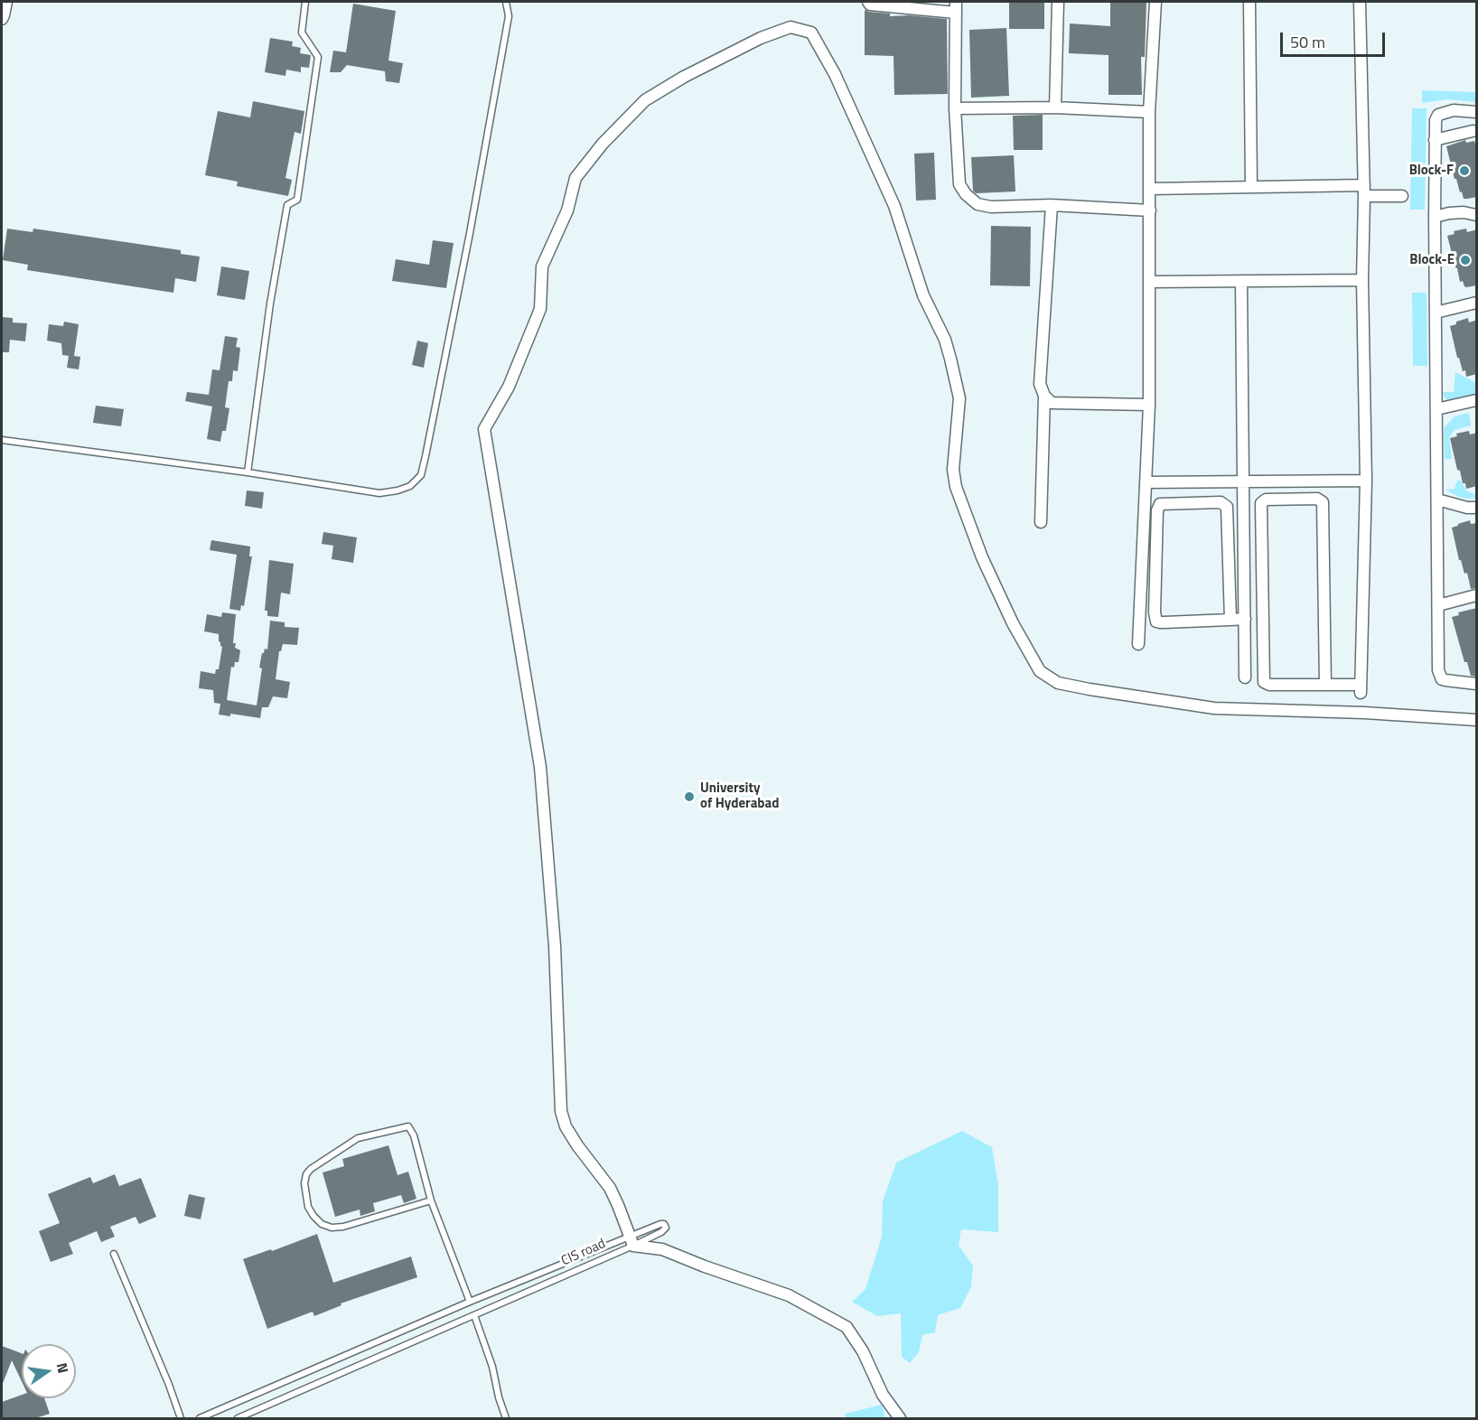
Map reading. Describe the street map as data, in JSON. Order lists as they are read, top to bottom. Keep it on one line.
{"streets":{"lane":["CIS road"]},"places":["Block-F","Block-E","University of Hyderabad"],"scale_bar":"50 m","north":"right"}
